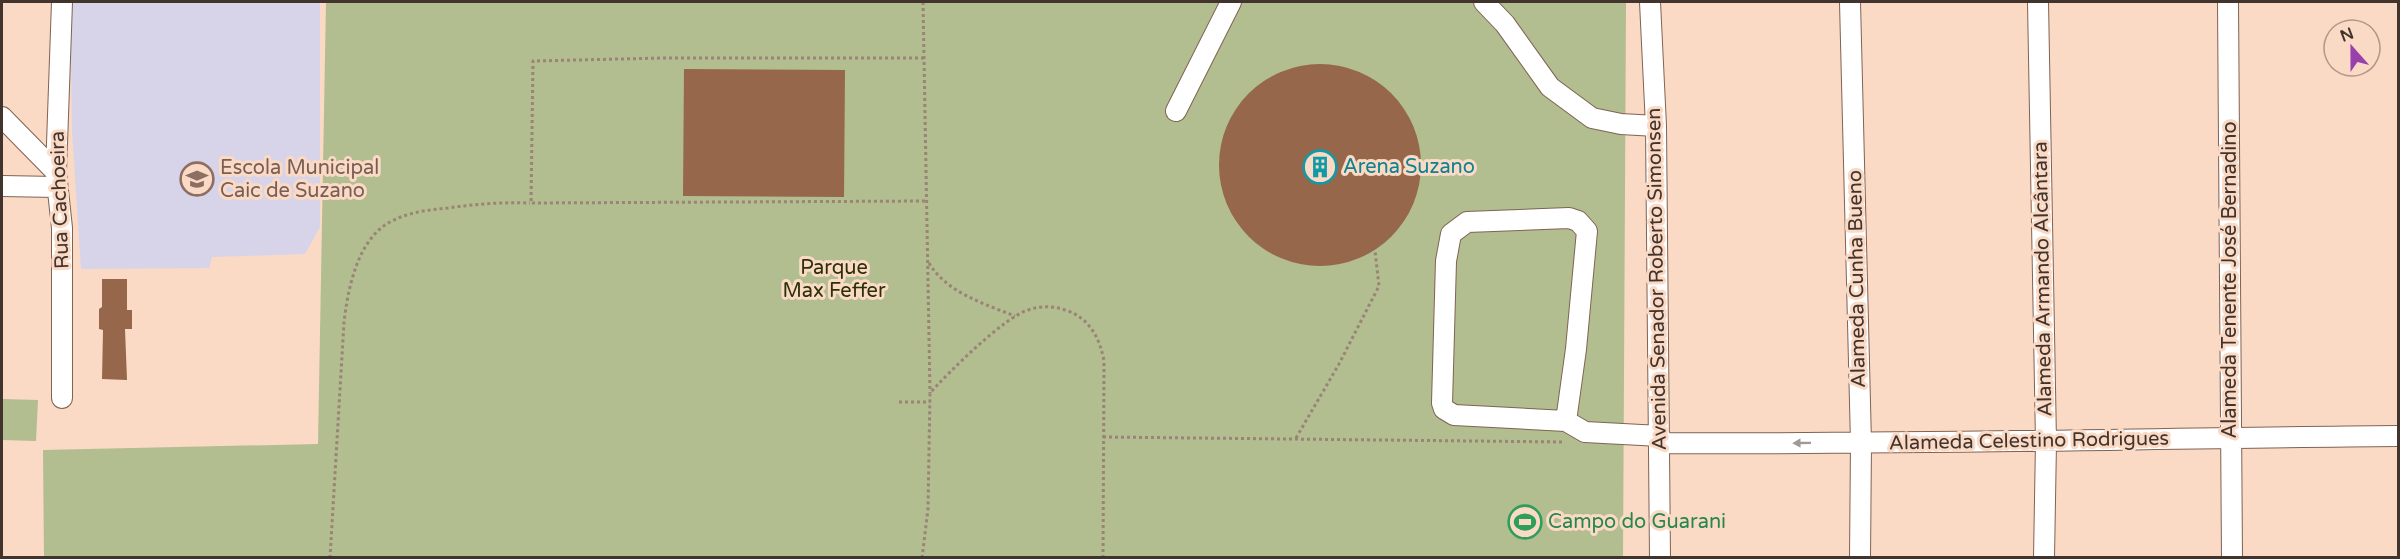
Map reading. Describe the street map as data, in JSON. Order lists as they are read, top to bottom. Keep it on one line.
{"streets":{"street":["Rua Cachoeira","Avenida Senador Roberto Simonsen","Alameda Cunha Bueno","Alameda Armando Alcântara","Alameda Tenente José Bernadino","Alameda Celestino Rodrigues"]},"crossings":[["Avenida Senador Roberto Simonsen","Alameda Celestino Rodrigues"],["Alameda Cunha Bueno","Alameda Celestino Rodrigues"],["Alameda Armando Alcântara","Alameda Celestino Rodrigues"],["Alameda Tenente José Bernadino","Alameda Celestino Rodrigues"]],"parks":["Parque Max Feffer"],"places":{"building":["Arena Suzano"],"school or university":["Escola Municipal Caic de Suzano"],"sports":["Campo do Guarani"]},"north":"top"}
